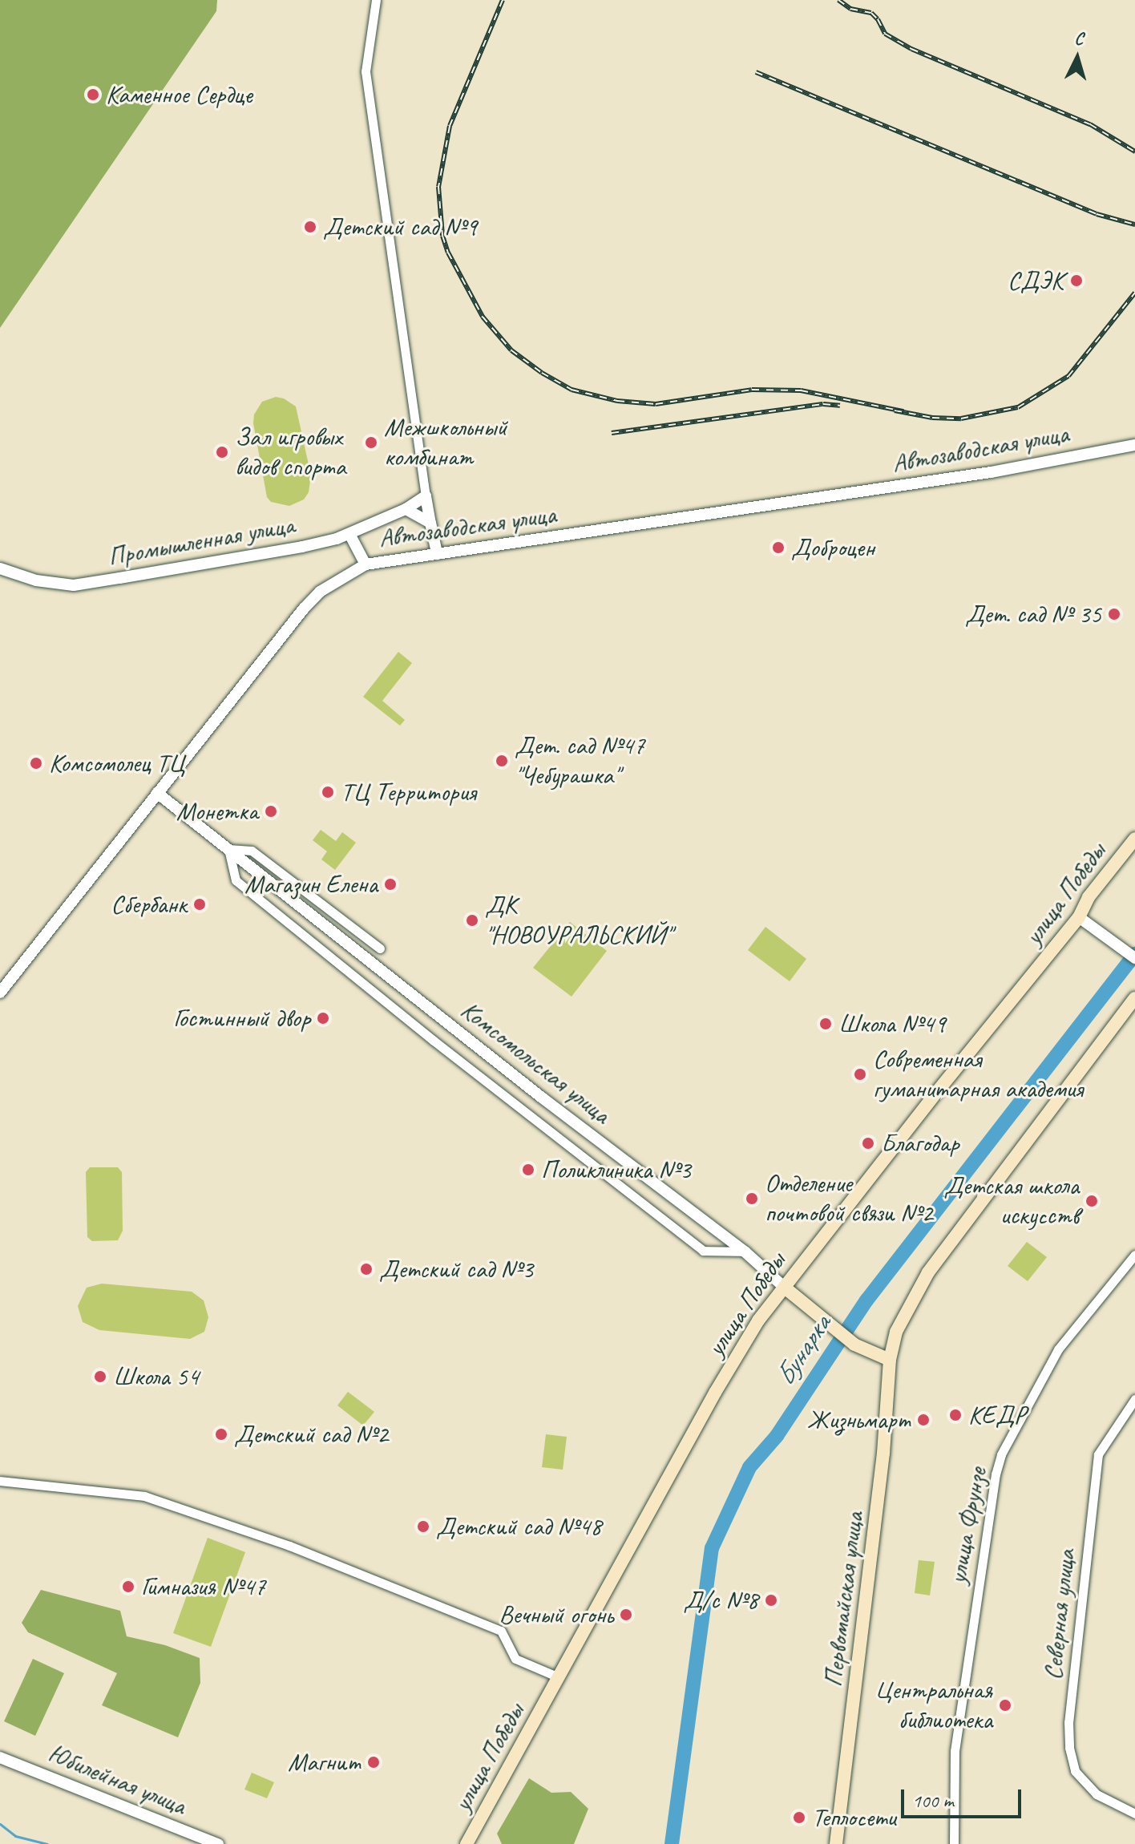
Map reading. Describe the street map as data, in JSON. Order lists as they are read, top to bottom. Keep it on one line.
{"streets":{"main road":["улица Победы","Комсомольская улица","Первомайская улица"],"street":["Автозаводская улица","Промышленная улица","улица Фрунзе","Северная улица","Юбилейная улица"]},"crossings":[["Автозаводская улица","Промышленная улица"],["Автозаводская улица","Комсомольская улица"],["улица Победы","Комсомольская улица"],["Комсомольская улица","Первомайская улица"]],"water":["Бунарка"],"places":["Каменное Сердце","Детский сад №9","СДЭК","Межшкольный комбинат","Зал игровых видов спорта","Доброцен","Дет. сад № 35","Дет. сад №47 \"Чебурашка\"","Комсомолец ТЦ","ТЦ Территория","Монетка","Магазин Елена","Сбербанк","ДК \"НОВОУРАЛЬСКИЙ\"","Гостинный двор","Школа №49","Современная гуманитарная академия","Благодар","Поликлиника №3","Отделение почтовой связи №2","Детская школа искусств","Детский сад №3","Школа 54","КЕДР","Жизньмарт","Детский сад №2","Детский сад №48","Гимназия №47","Д/с №8","Вечный огонь","Центральная библиотека","Магнит","Теплосети"],"scale_bar":"100 m","north":"top"}
